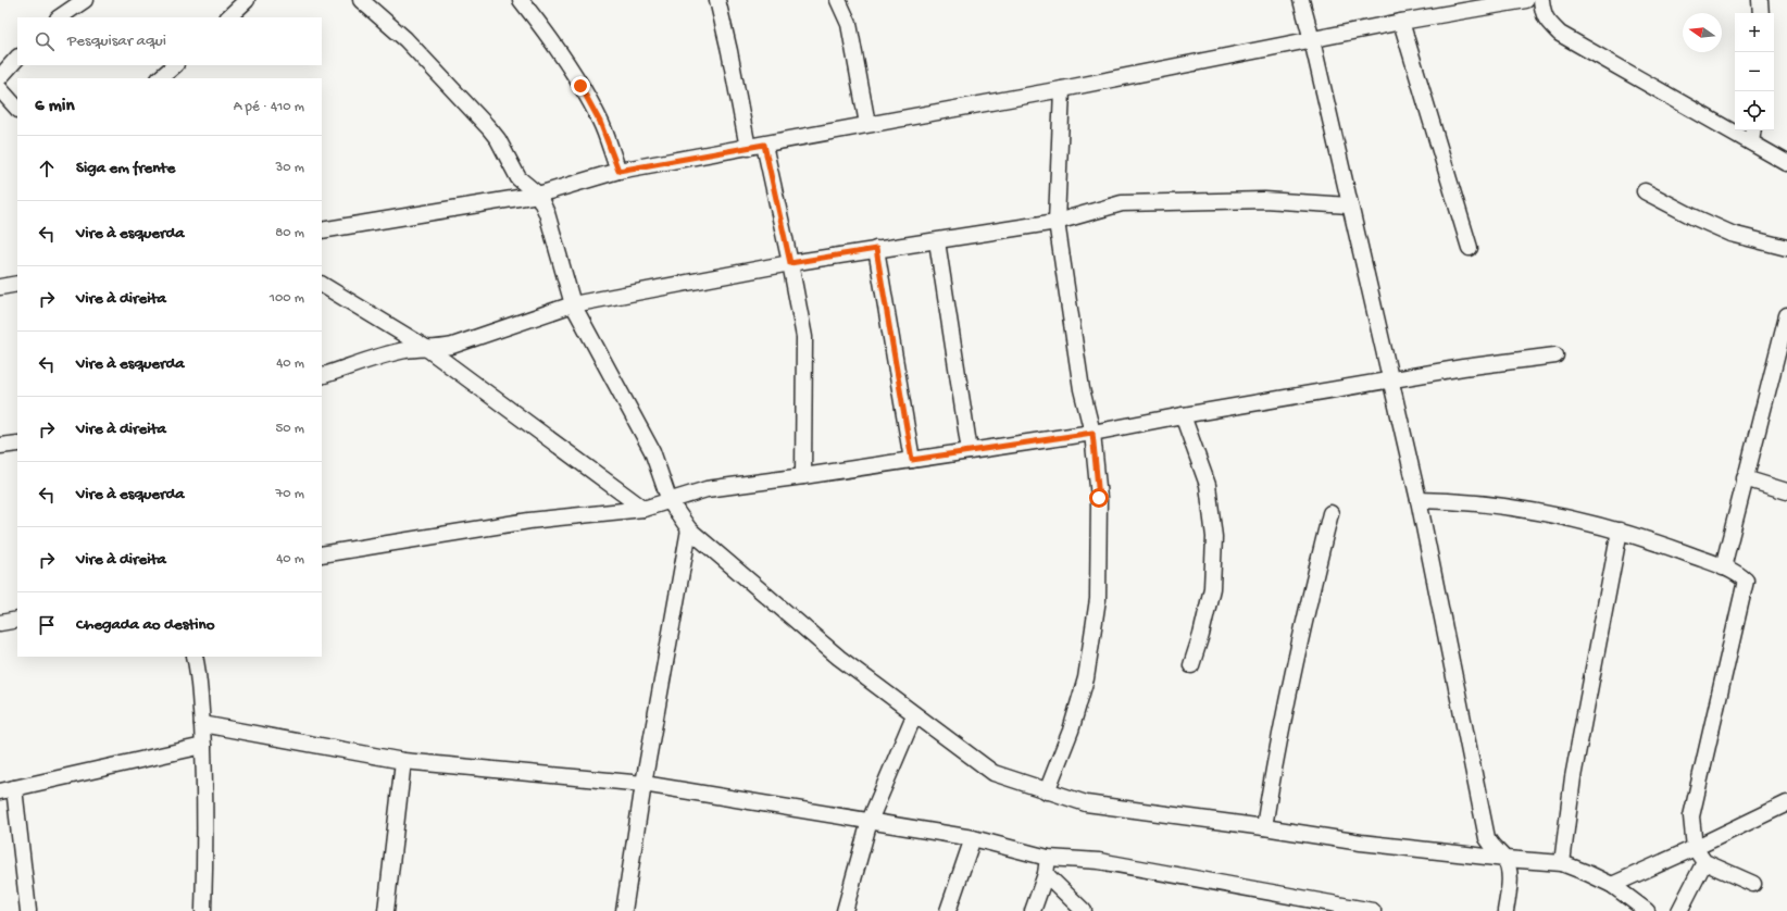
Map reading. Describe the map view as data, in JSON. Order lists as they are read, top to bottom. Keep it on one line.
{"north":"left","page":{"map_buttons":["+","−"],"search":"Pesquisar aqui","heading":["6 min","A pé · 410 m"],"list":[["Siga em frente","30 m"],["Vire à esquerda","80 m"],["Vire à direita","100 m"],["Vire à esquerda","40 m"],["Vire à direita","50 m"],["Vire à esquerda","70 m"],["Vire à direita","40 m"],"Chegada ao destino"]}}
